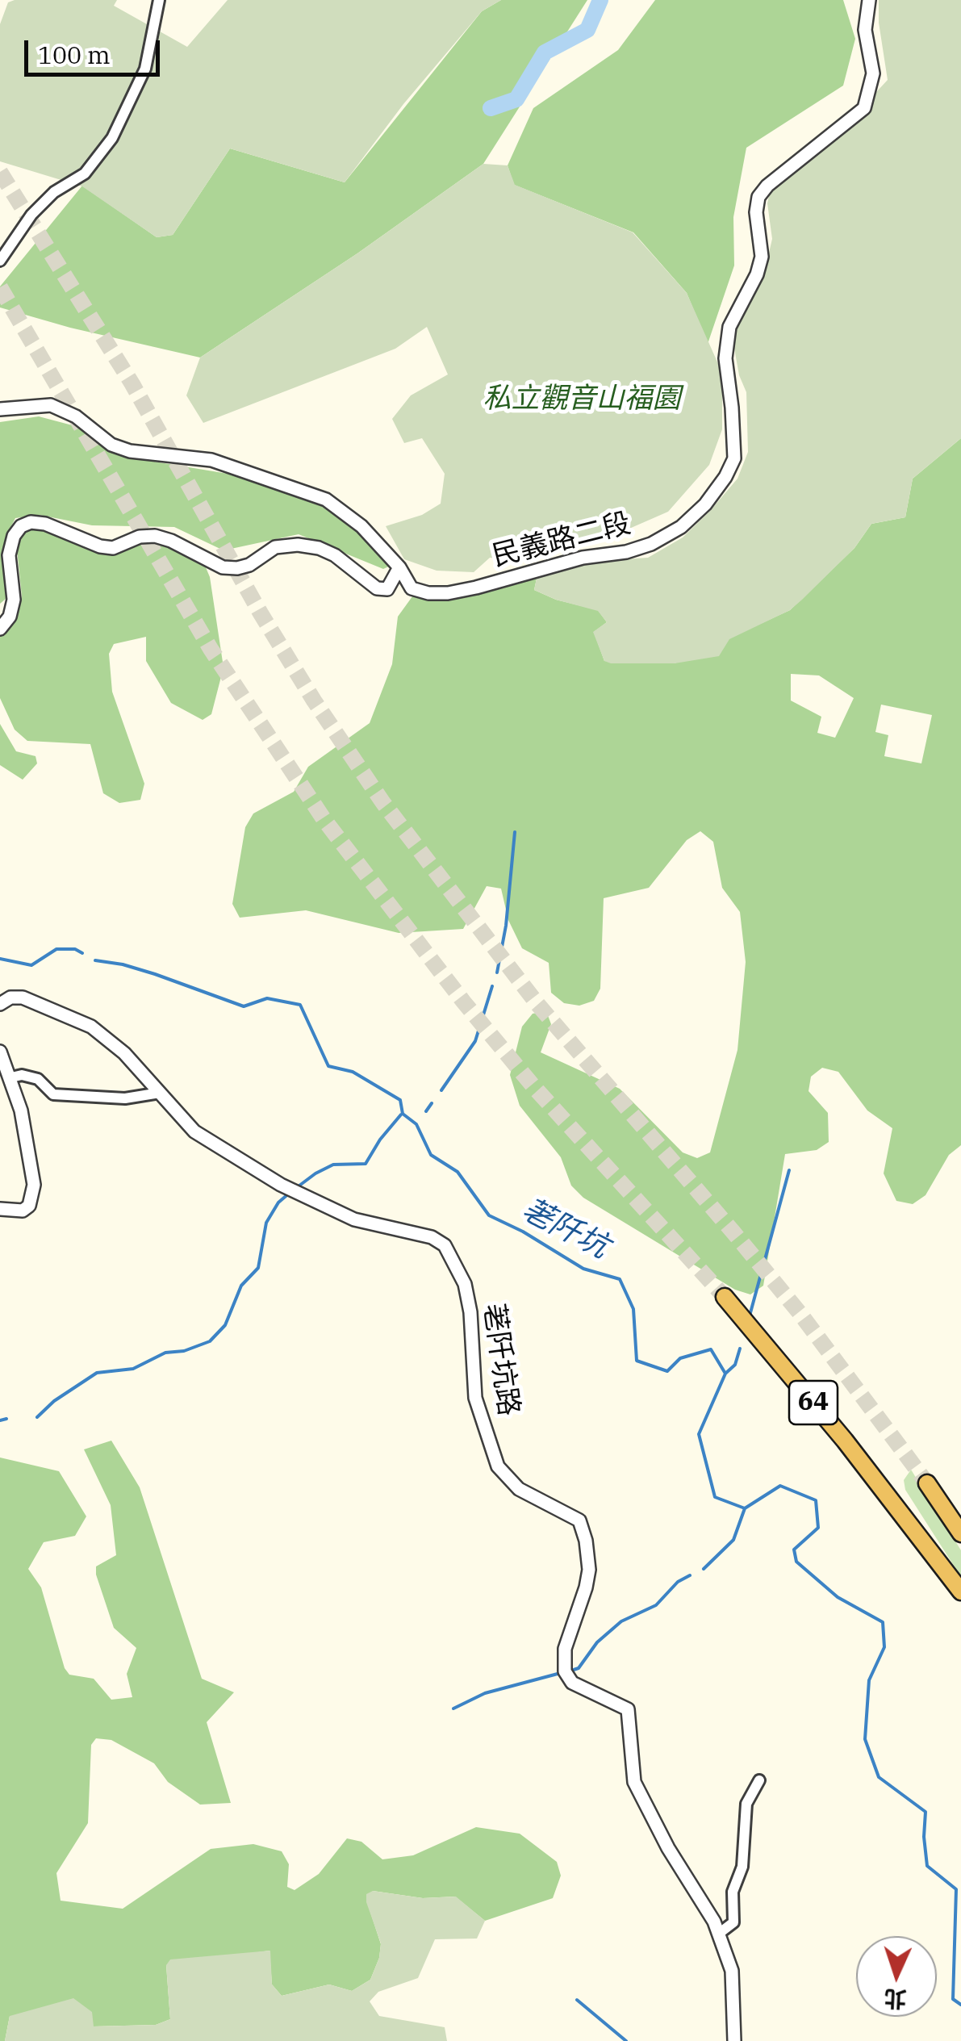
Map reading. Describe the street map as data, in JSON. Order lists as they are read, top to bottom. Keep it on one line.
{"streets":{"highway":["64"],"street":["民義路二段","荖阡坑路"]},"water":["荖阡坑"],"parks":["私立觀音山福園"],"scale_bar":"100 m","north":"bottom"}
